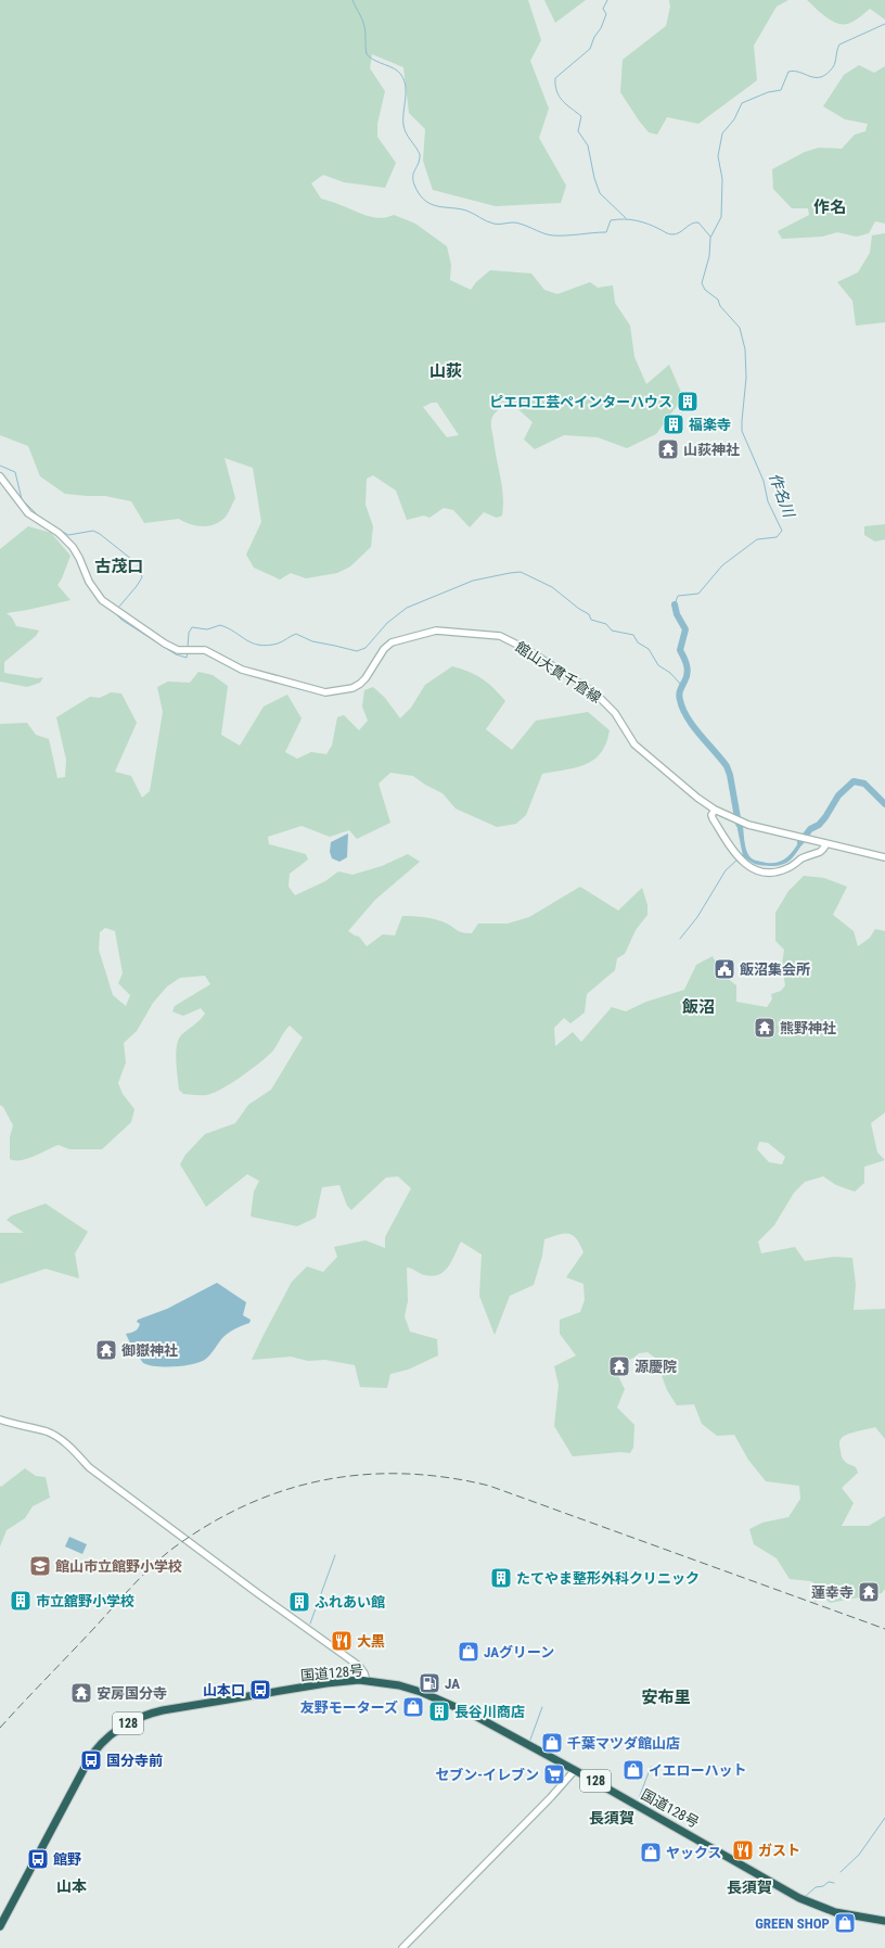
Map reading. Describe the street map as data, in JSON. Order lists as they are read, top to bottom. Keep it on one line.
{"streets":{"highway":["国道128号","128"],"main road":["館山大貫千倉線"]},"districts":["作名","山荻","古茂口","飯沼","安布里","長須賀","山本","長須賀"],"water":["作名川"],"places":{"building":["ピエロ工芸ペインターハウス","福楽寺","たてやま整形外科クリニック","市立舘野小学校","ふれあい館","長谷川商店"],"temple":["山荻神社","熊野神社","御嶽神社","源慶院","蓮幸寺","安房国分寺"],"public building":["飯沼集会所"],"school or university":["館山市立館野小学校"],"restaurant":["大黒","ガスト"],"shop":["JAグリーン","友野モーターズ","千葉マツダ館山店","イエローハット","ヤックス","GREEN SHOP"],"fuel station":["JA"],"bus stop":["山本口","国分寺前","館野"],"supermarket":["セブン-イレブン"]}}
